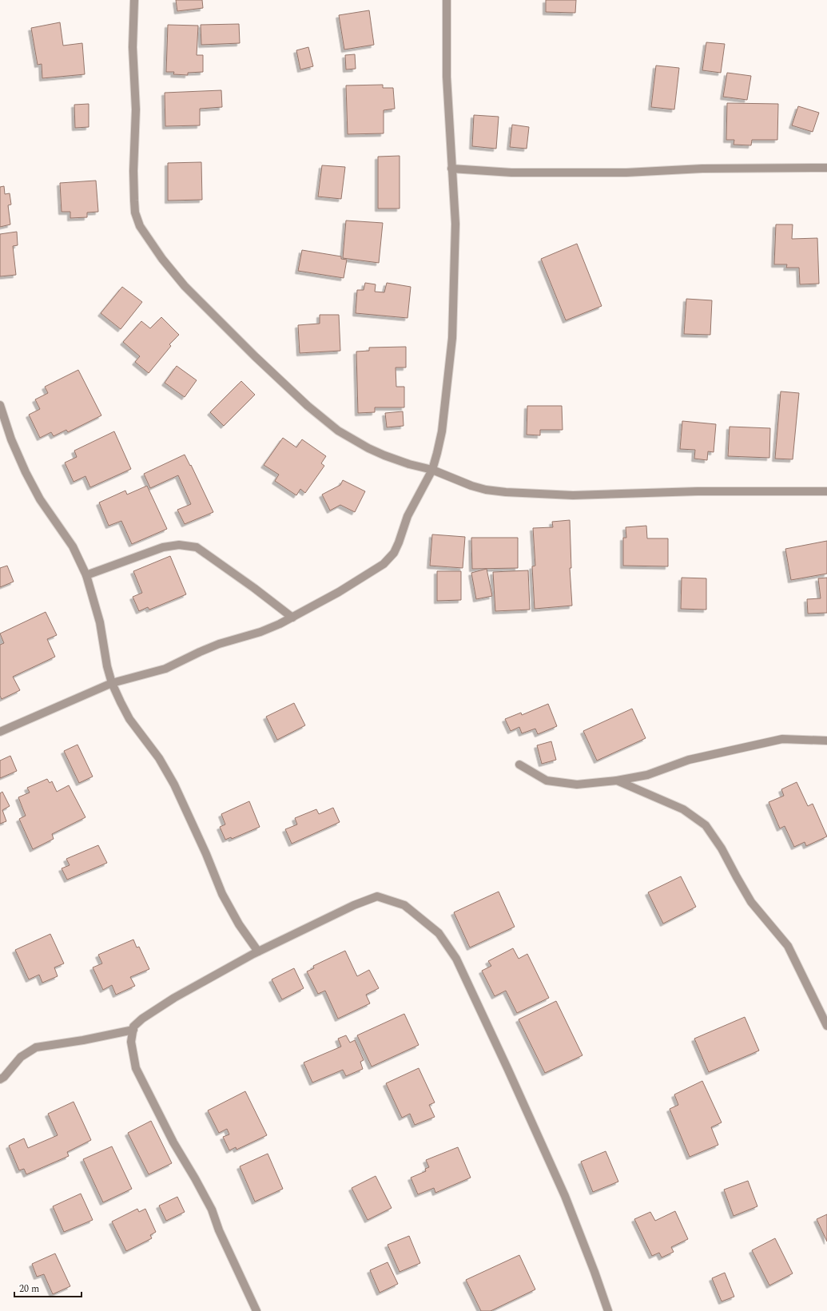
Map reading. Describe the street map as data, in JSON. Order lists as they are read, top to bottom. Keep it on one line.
{"scale_bar":"20 m"}
